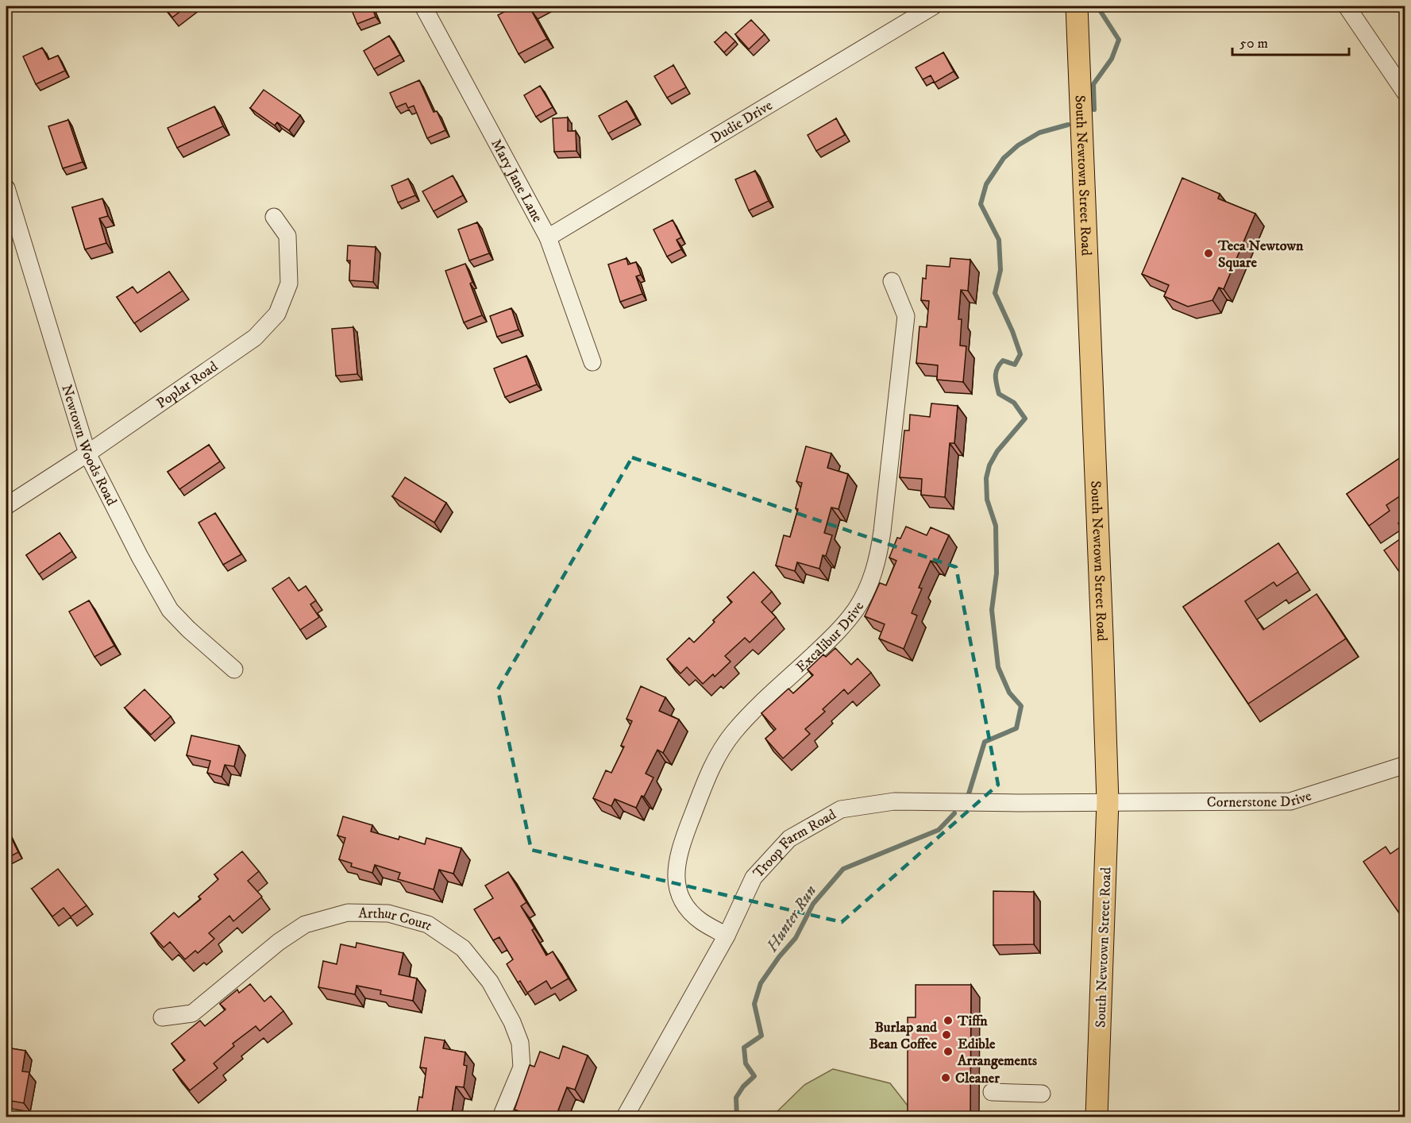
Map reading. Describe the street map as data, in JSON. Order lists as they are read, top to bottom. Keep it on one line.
{"streets":{"main road":["South Newtown Street Road"],"street":["Dudie Drive","Mary Jane Lane","Poplar Road","Newtown Woods Road","Excalibur Drive","Cornerstone Drive","Troop Farm Road","Arthur Court"]},"crossings":[["Dudie Drive","Mary Jane Lane"],["South Newtown Street Road","Cornerstone Drive"],["South Newtown Street Road","Troop Farm Road"],["Poplar Road","Newtown Woods Road"],["Excalibur Drive","Troop Farm Road"],["Cornerstone Drive","Troop Farm Road"]],"water":["Hunter Run"],"places":["Teca Newtown Square","Tiffn","Burlap and Bean Coffee","Edible Arrangements","Cleaner"],"scale_bar":"50 m"}
